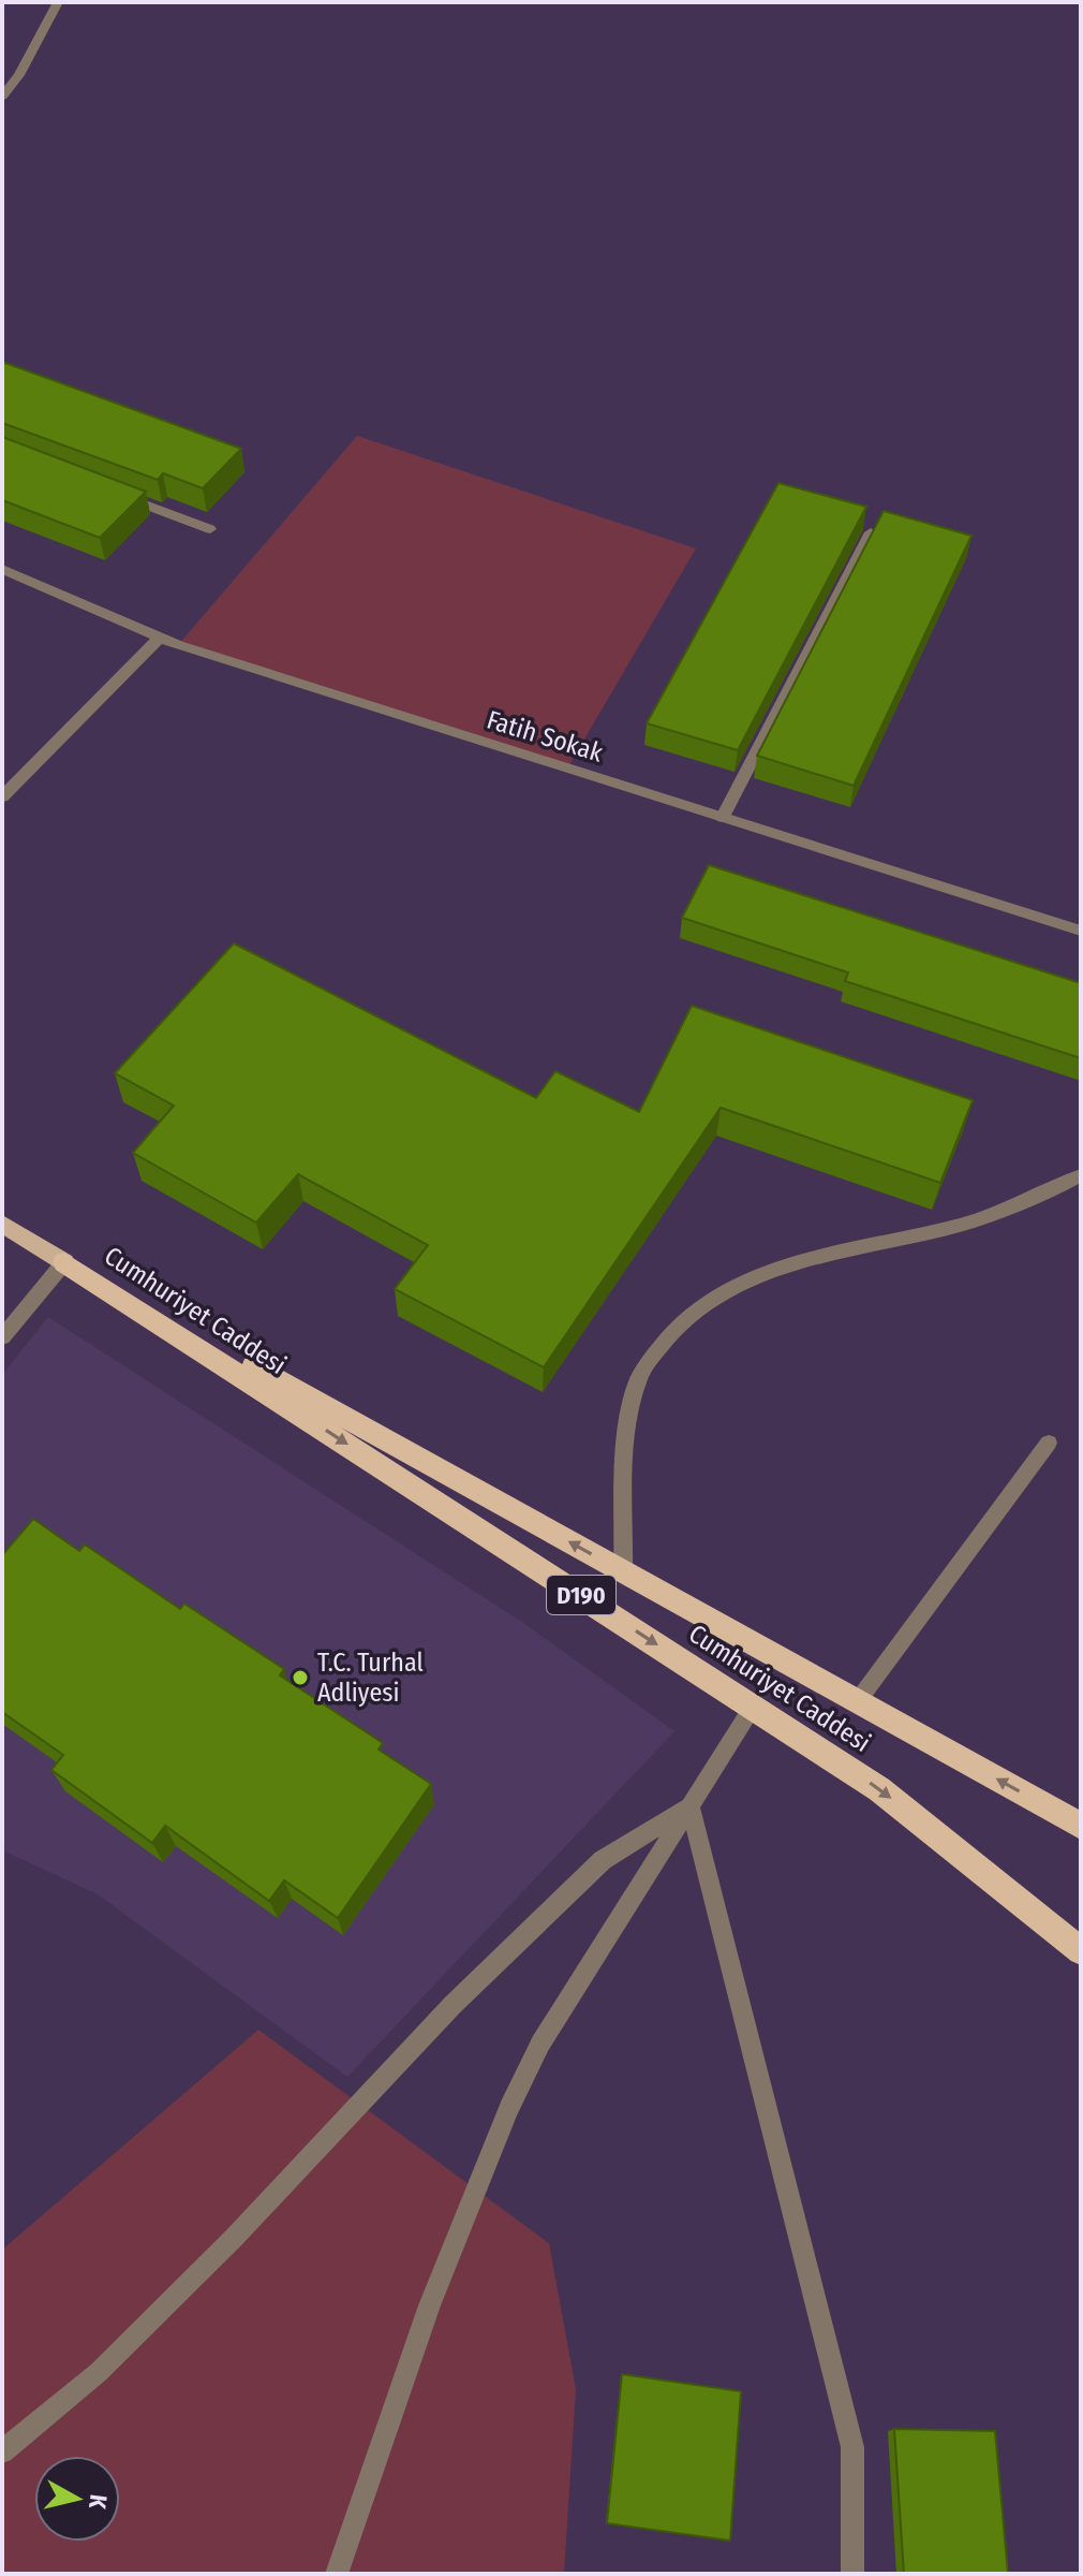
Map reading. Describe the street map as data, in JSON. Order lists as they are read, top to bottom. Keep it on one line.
{"streets":{"highway":["Cumhuriyet Caddesi","D190"],"street":["Fatih Sokak"]},"crossings":[["Cumhuriyet Caddesi","D190"]],"places":["T.C. Turhal Adliyesi"],"north":"right"}
